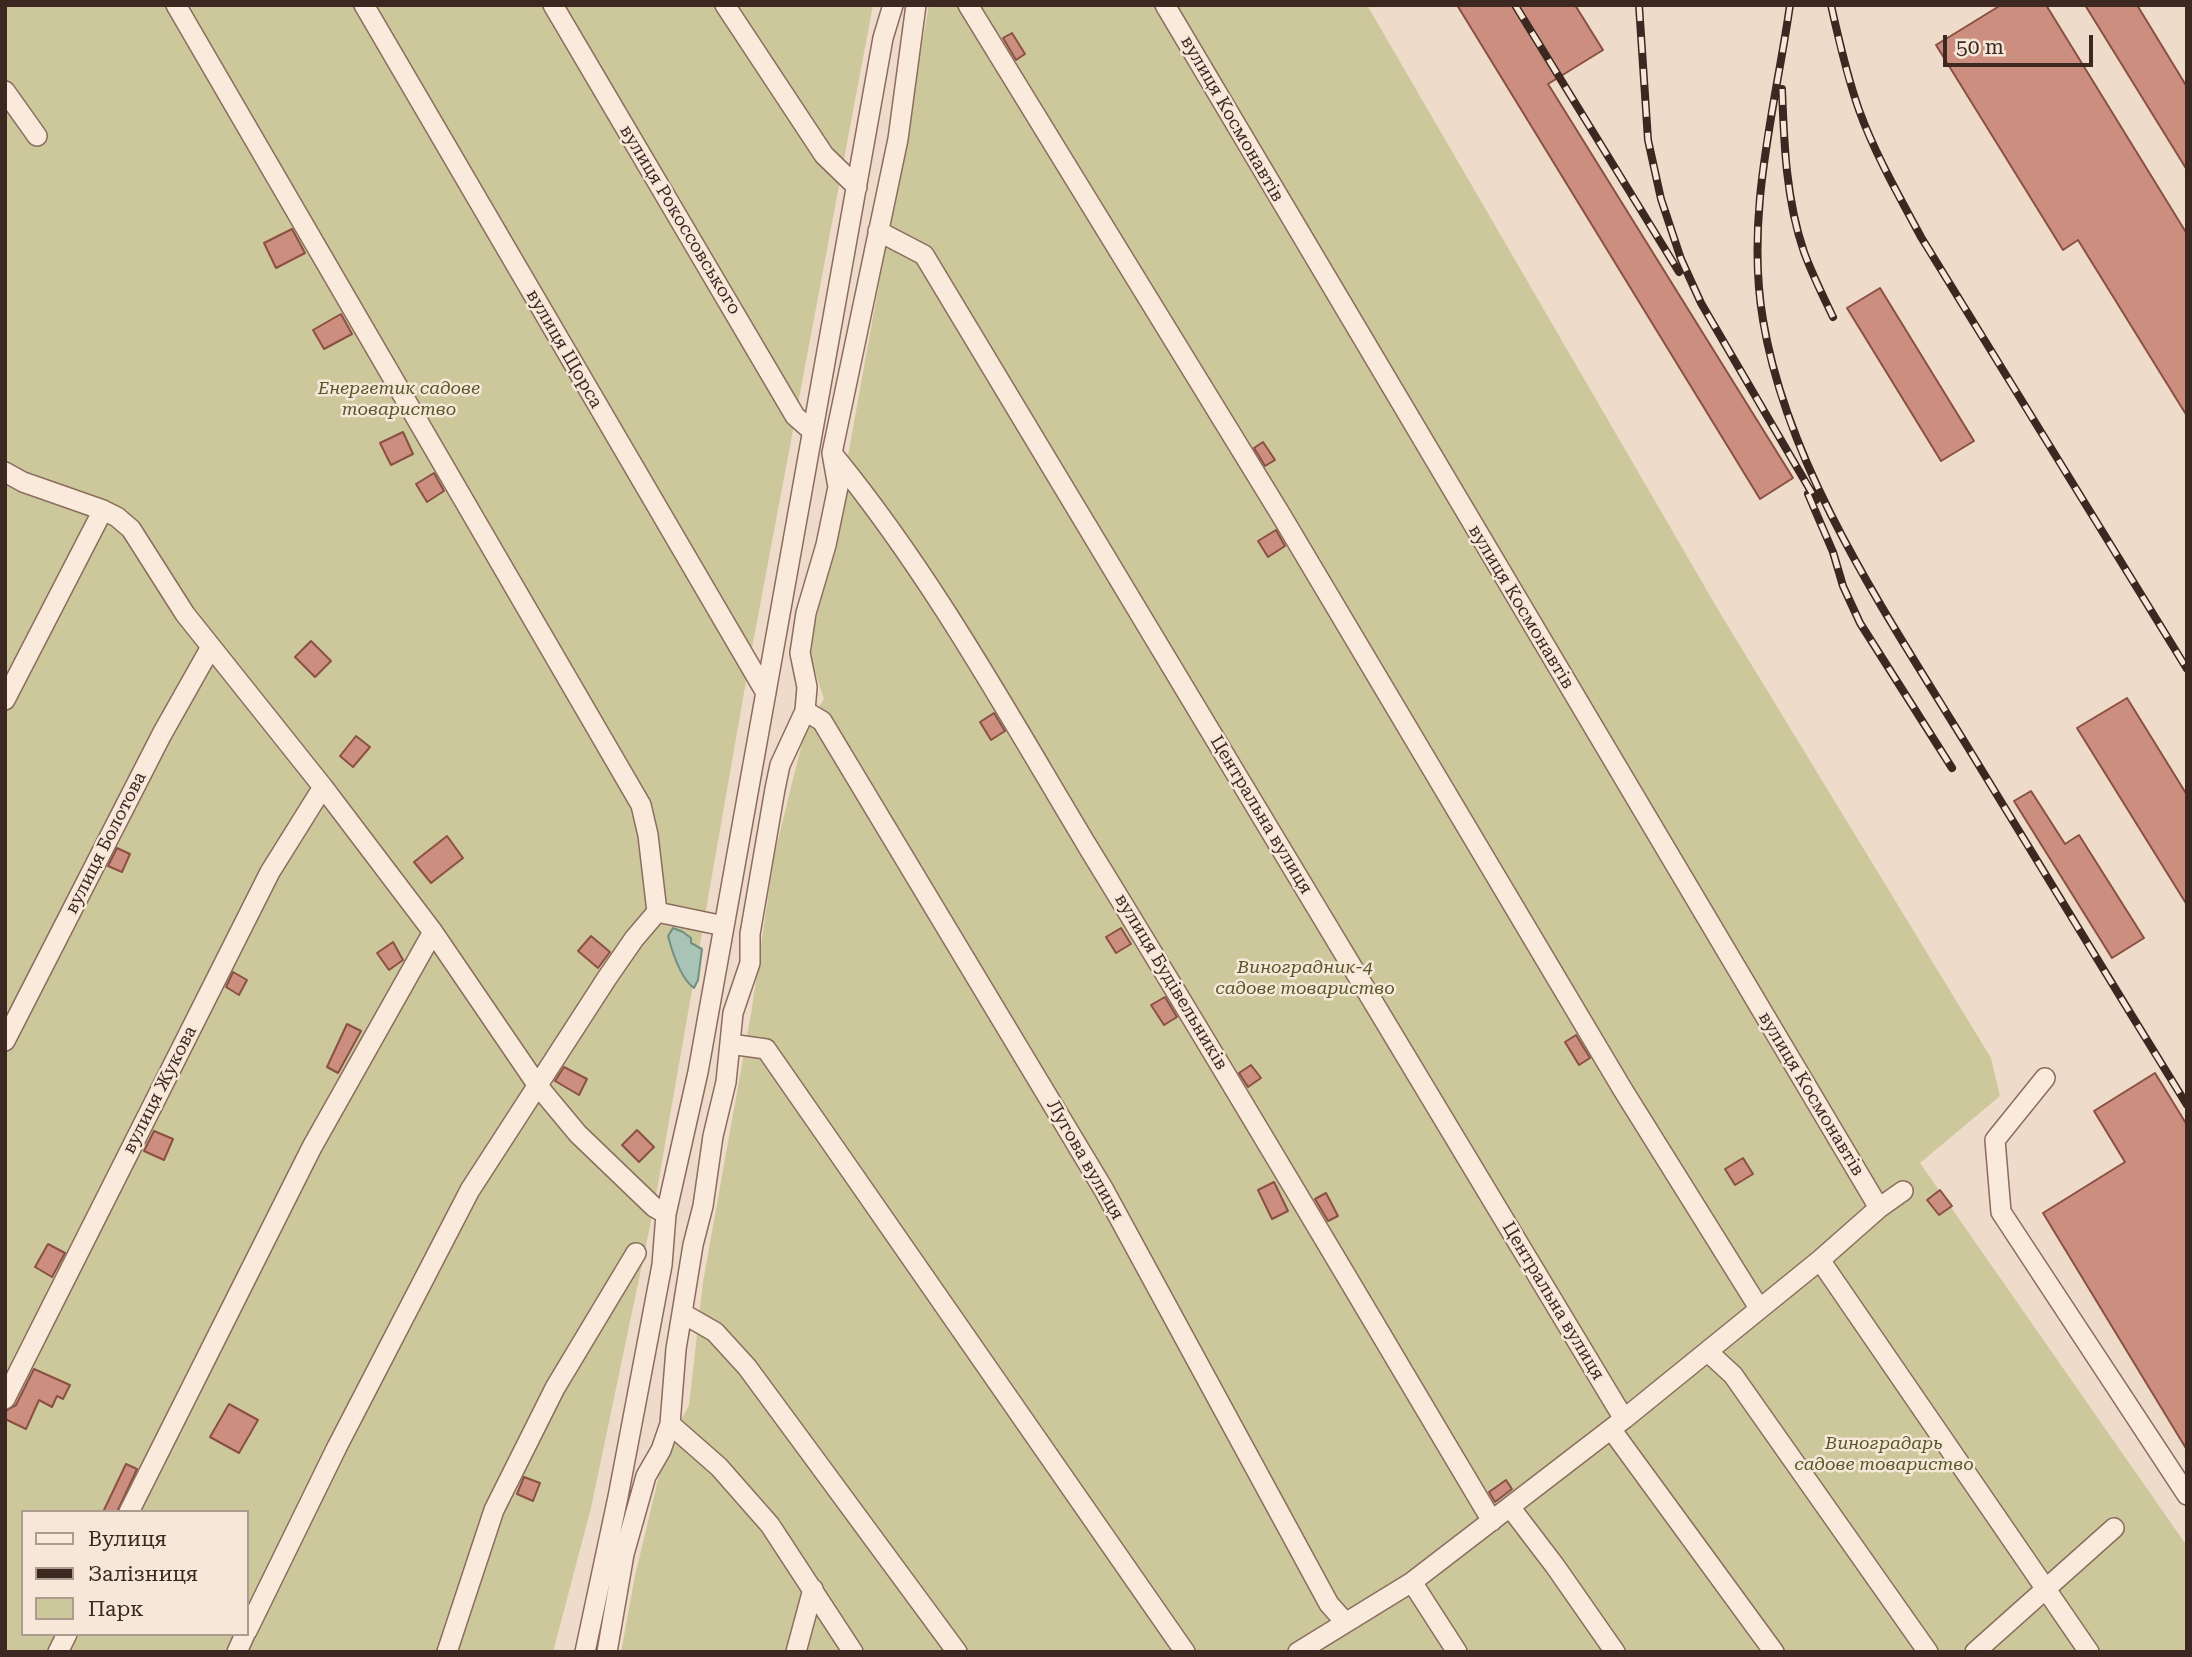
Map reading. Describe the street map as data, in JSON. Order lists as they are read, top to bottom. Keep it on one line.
{"streets":{"lane":["вулиця Космонавтів","вулиця Рокоссовського","вулиця Щорса","Центральна вулиця","вулиця Болотова","вулиця Будівельників","вулиця Жукова","Лугова вулиця"]},"parks":["Енергетик садове товариство","Виноградник-4 садове товариство","Виноградарь садове товариство"],"legend":["Вулиця","Залізниця","Парк"],"scale_bar":"50 m"}
